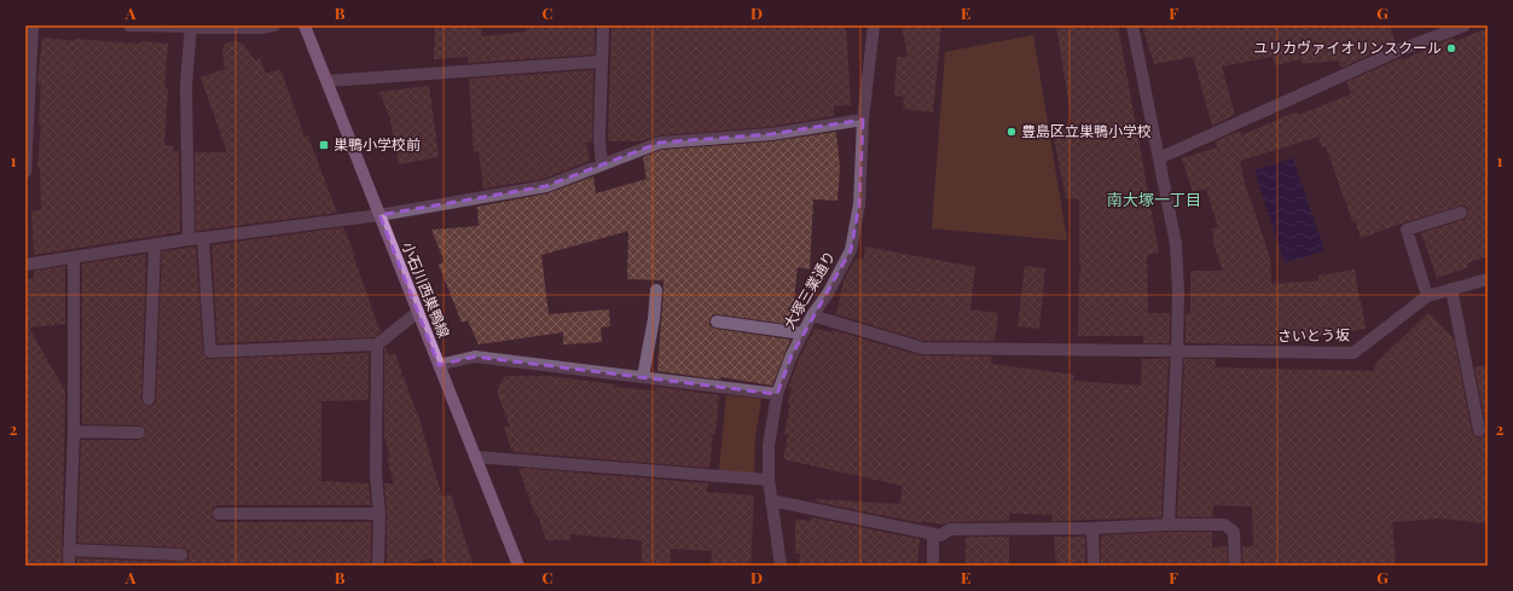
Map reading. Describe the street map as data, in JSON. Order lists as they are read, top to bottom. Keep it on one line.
{"streets":{"main road":["小石川西巣鴨線"],"street":["大塚三業通り","さいとう坂"]},"crossings":[["大塚三業通り","さいとう坂"]],"districts":["南大塚一丁目"],"places":{"other":["ユリカヴァイオリンスクール","豊島区立巣鴨小学校"],"transit":["巣鴨小学校前"]},"grid":{"columns":["A","B","C","D","E","F","G"],"rows":["1","2"]}}
